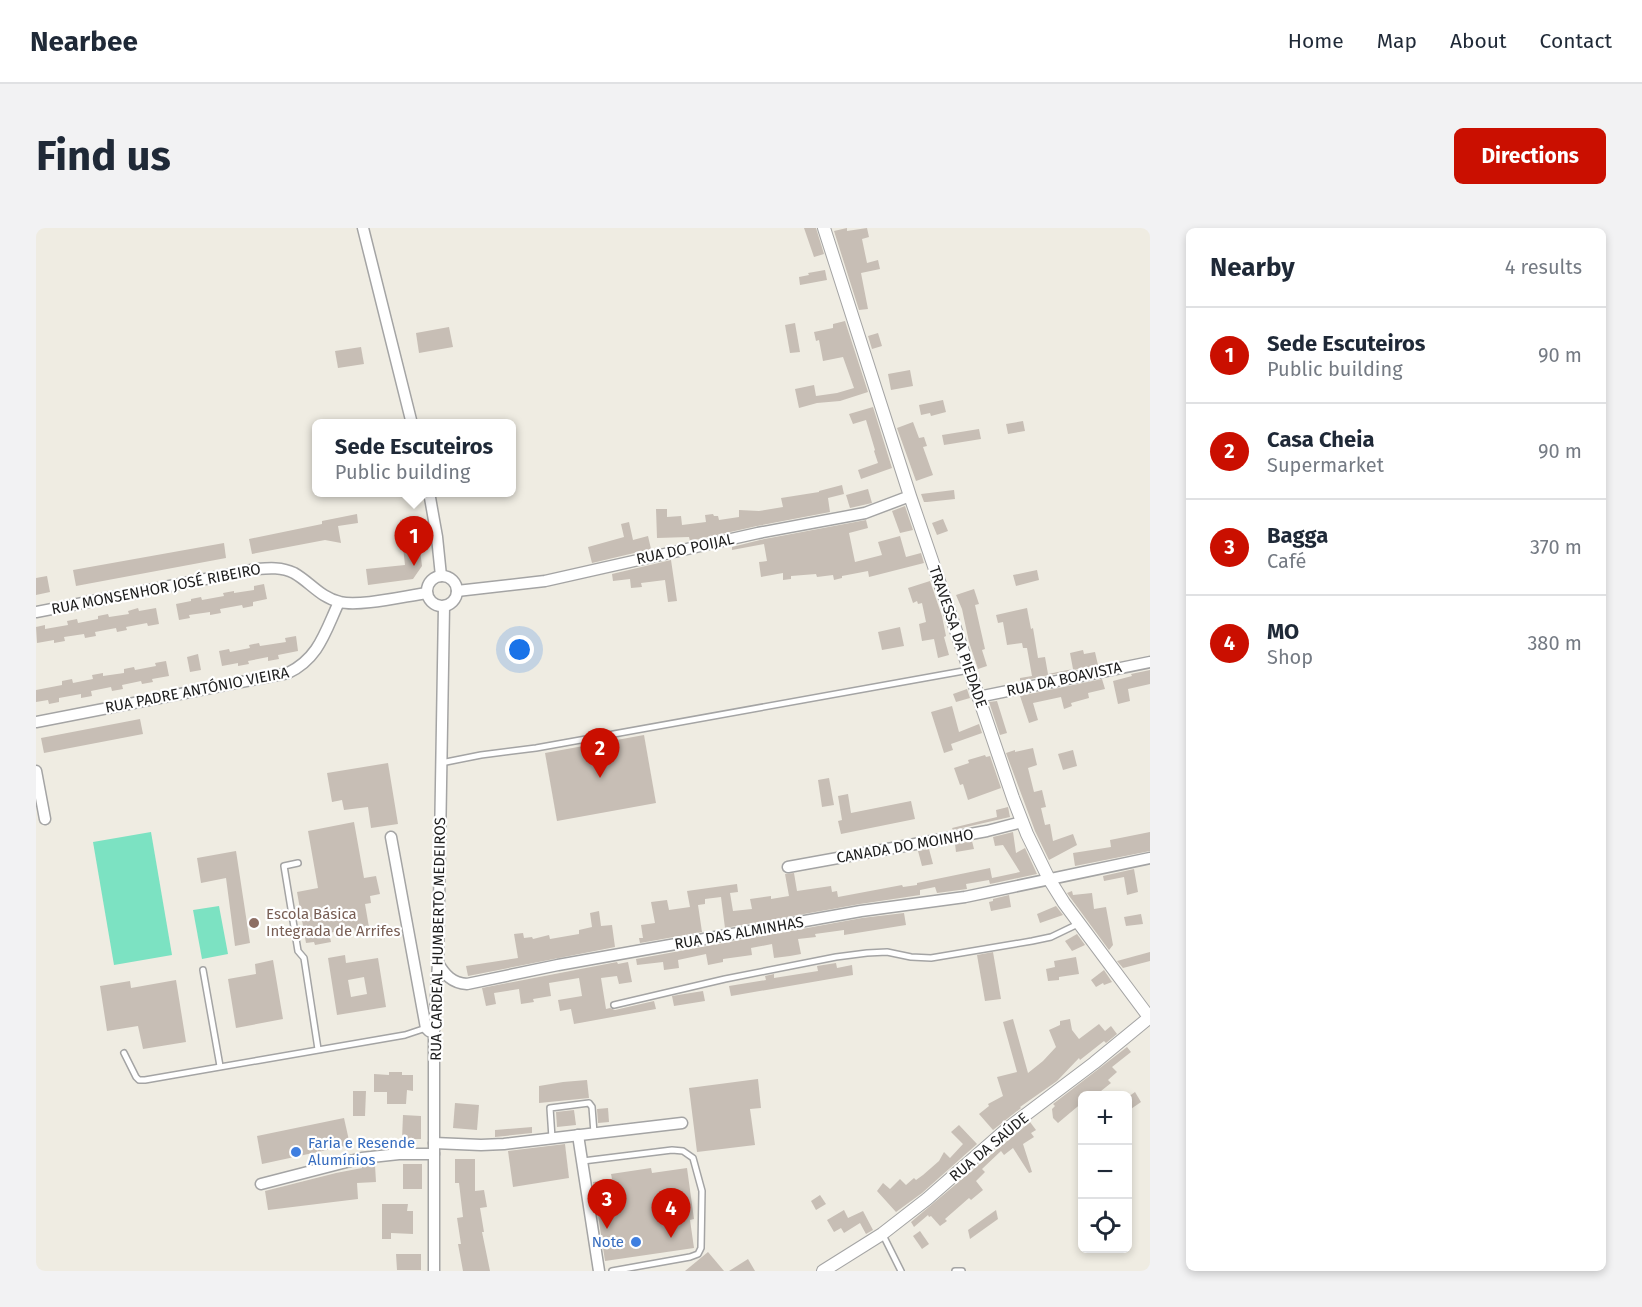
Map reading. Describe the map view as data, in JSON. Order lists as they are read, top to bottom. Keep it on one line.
{"streets":{"street":["RUA DO POIJAL","RUA MONSENHOR JOSÉ RIBEIRO","TRAVESSA DA PIEDADE","RUA DA BOAVISTA","RUA PADRE ANTÓNIO VIEIRA","CANADA DO MOINHO","RUA DAS ALMINHAS","RUA CARDEAL HUMBERTO MEDEIROS","RUA DA SAÚDE"]},"crossings":[["RUA DO POIJAL","TRAVESSA DA PIEDADE"],["RUA DO POIJAL","RUA CARDEAL HUMBERTO MEDEIROS"],["RUA MONSENHOR JOSÉ RIBEIRO","RUA PADRE ANTÓNIO VIEIRA"],["TRAVESSA DA PIEDADE","RUA DA BOAVISTA"],["TRAVESSA DA PIEDADE","CANADA DO MOINHO"],["TRAVESSA DA PIEDADE","RUA DAS ALMINHAS"],["TRAVESSA DA PIEDADE","RUA DA SAÚDE"],["RUA DAS ALMINHAS","RUA CARDEAL HUMBERTO MEDEIROS"]],"places":["Escola Básica Integrada de Arrifes","Faria e Resende Alumínios","Note"],"page":{"header":"Nearbee","nav":["Home","Map","About","Contact"],"buttons":"Directions","title":"Find us","heading":["Nearby","4 results"],"list":[{"mark":"1","name":"Sede Escuteiros","note":"Public building","value":"90 m"},{"mark":"2","name":"Casa Cheia","note":"Supermarket","value":"90 m"},{"mark":"3","name":"Bagga","note":"Café","value":"370 m"},{"mark":"4","name":"MO","note":"Shop","value":"380 m"}],"popup":["Sede Escuteiros","Public building"],"pins":["1","2","3","4"],"map_buttons":["+","−"]}}
